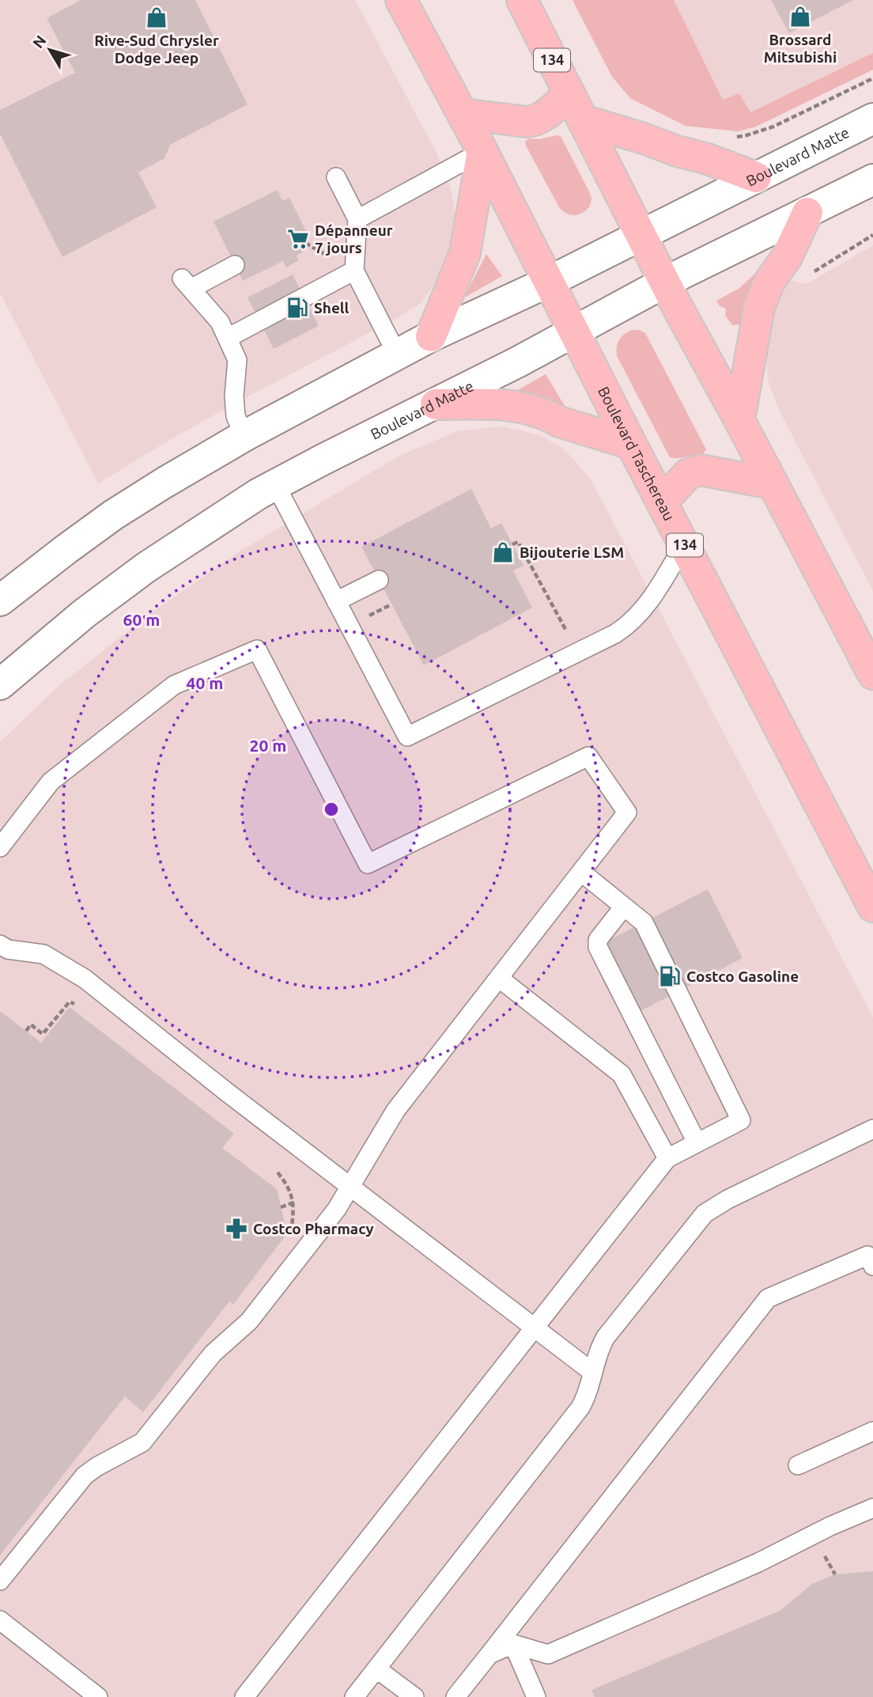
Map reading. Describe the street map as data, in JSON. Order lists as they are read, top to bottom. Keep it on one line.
{"streets":{"main road":["134","Boulevard Matte","Boulevard Taschereau"]},"crossings":[["134","Boulevard Matte"],["Boulevard Matte","Boulevard Taschereau"]],"places":{"shop":["Brossard Mitsubishi","Rive-Sud Chrysler Dodge Jeep","Bijouterie LSM"],"supermarket":["Dépanneur 7 jours"],"fuel station":["Shell","Costco Gasoline"],"pharmacy":["Costco Pharmacy"]},"north":"top left","rings":["60 m","40 m","20 m"]}
